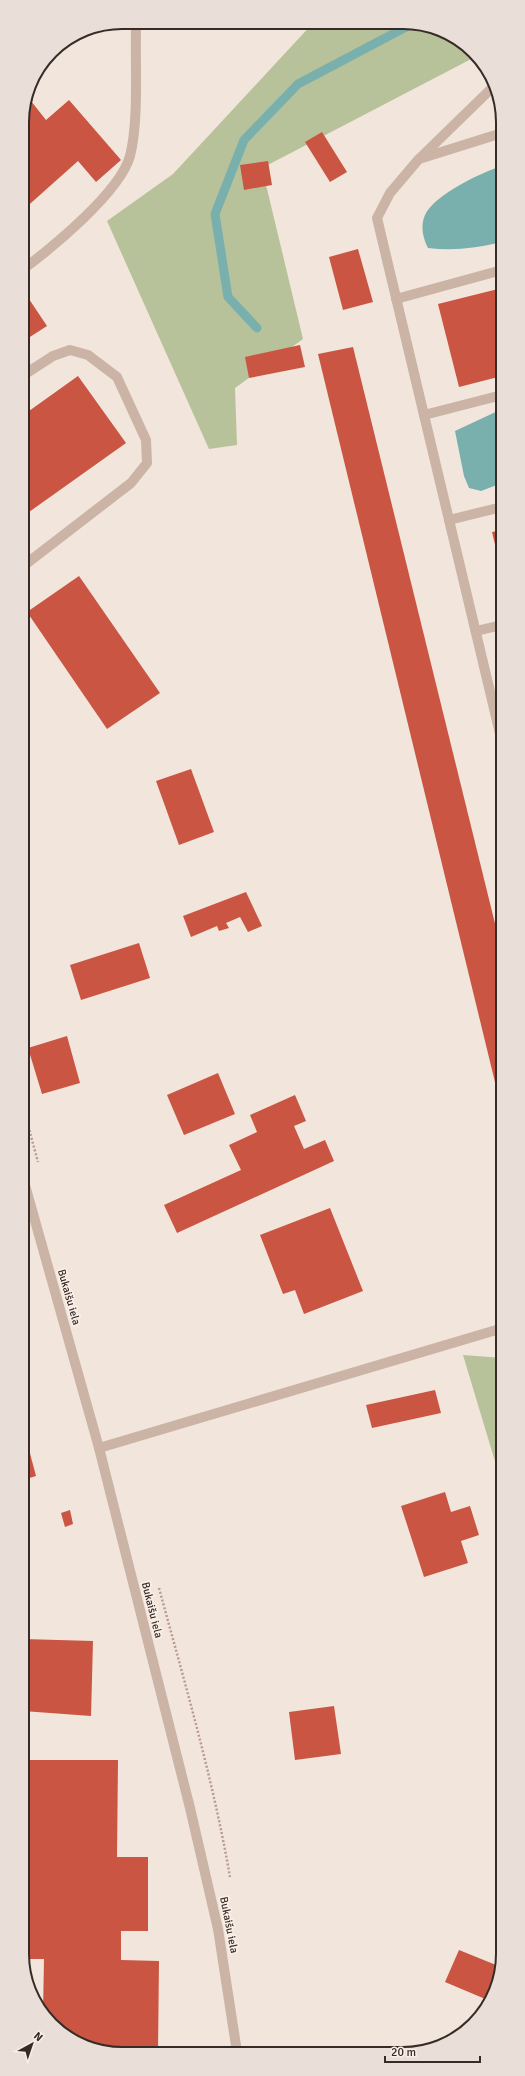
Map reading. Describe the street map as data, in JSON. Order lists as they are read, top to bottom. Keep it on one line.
{"streets":{"street":["Bukaišu iela"]},"scale_bar":"20 m","north":"top right"}
